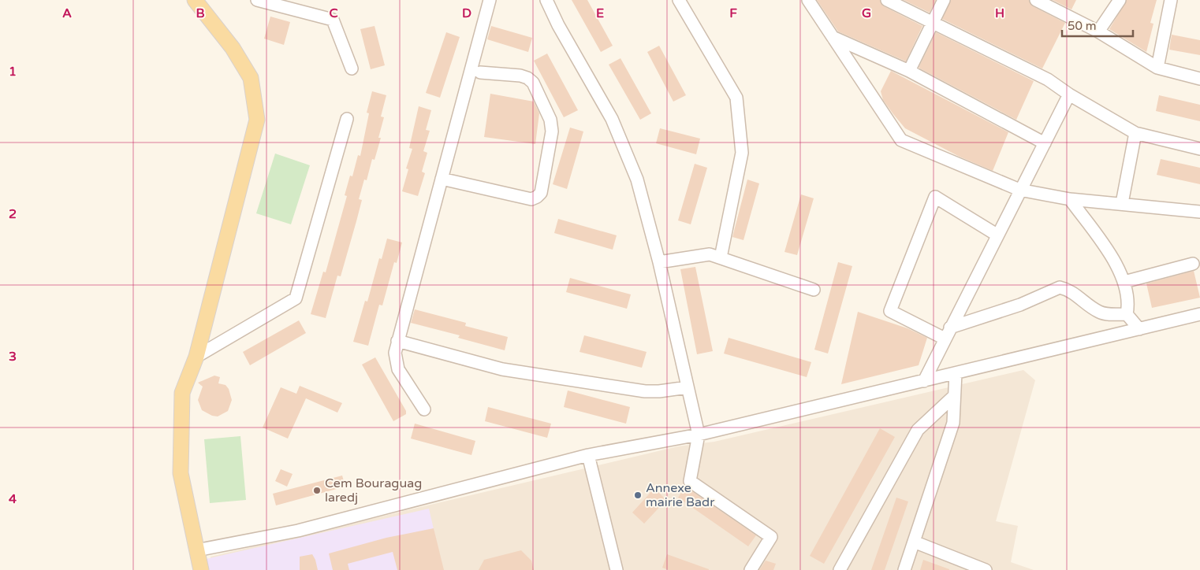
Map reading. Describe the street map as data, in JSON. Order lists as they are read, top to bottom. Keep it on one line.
{"places":["Cem Bouraguag laredj","Annexe mairie Badr"],"scale_bar":"50 m","grid":{"columns":["A","B","C","D","E","F","G","H"],"rows":["1","2","3","4"]}}
